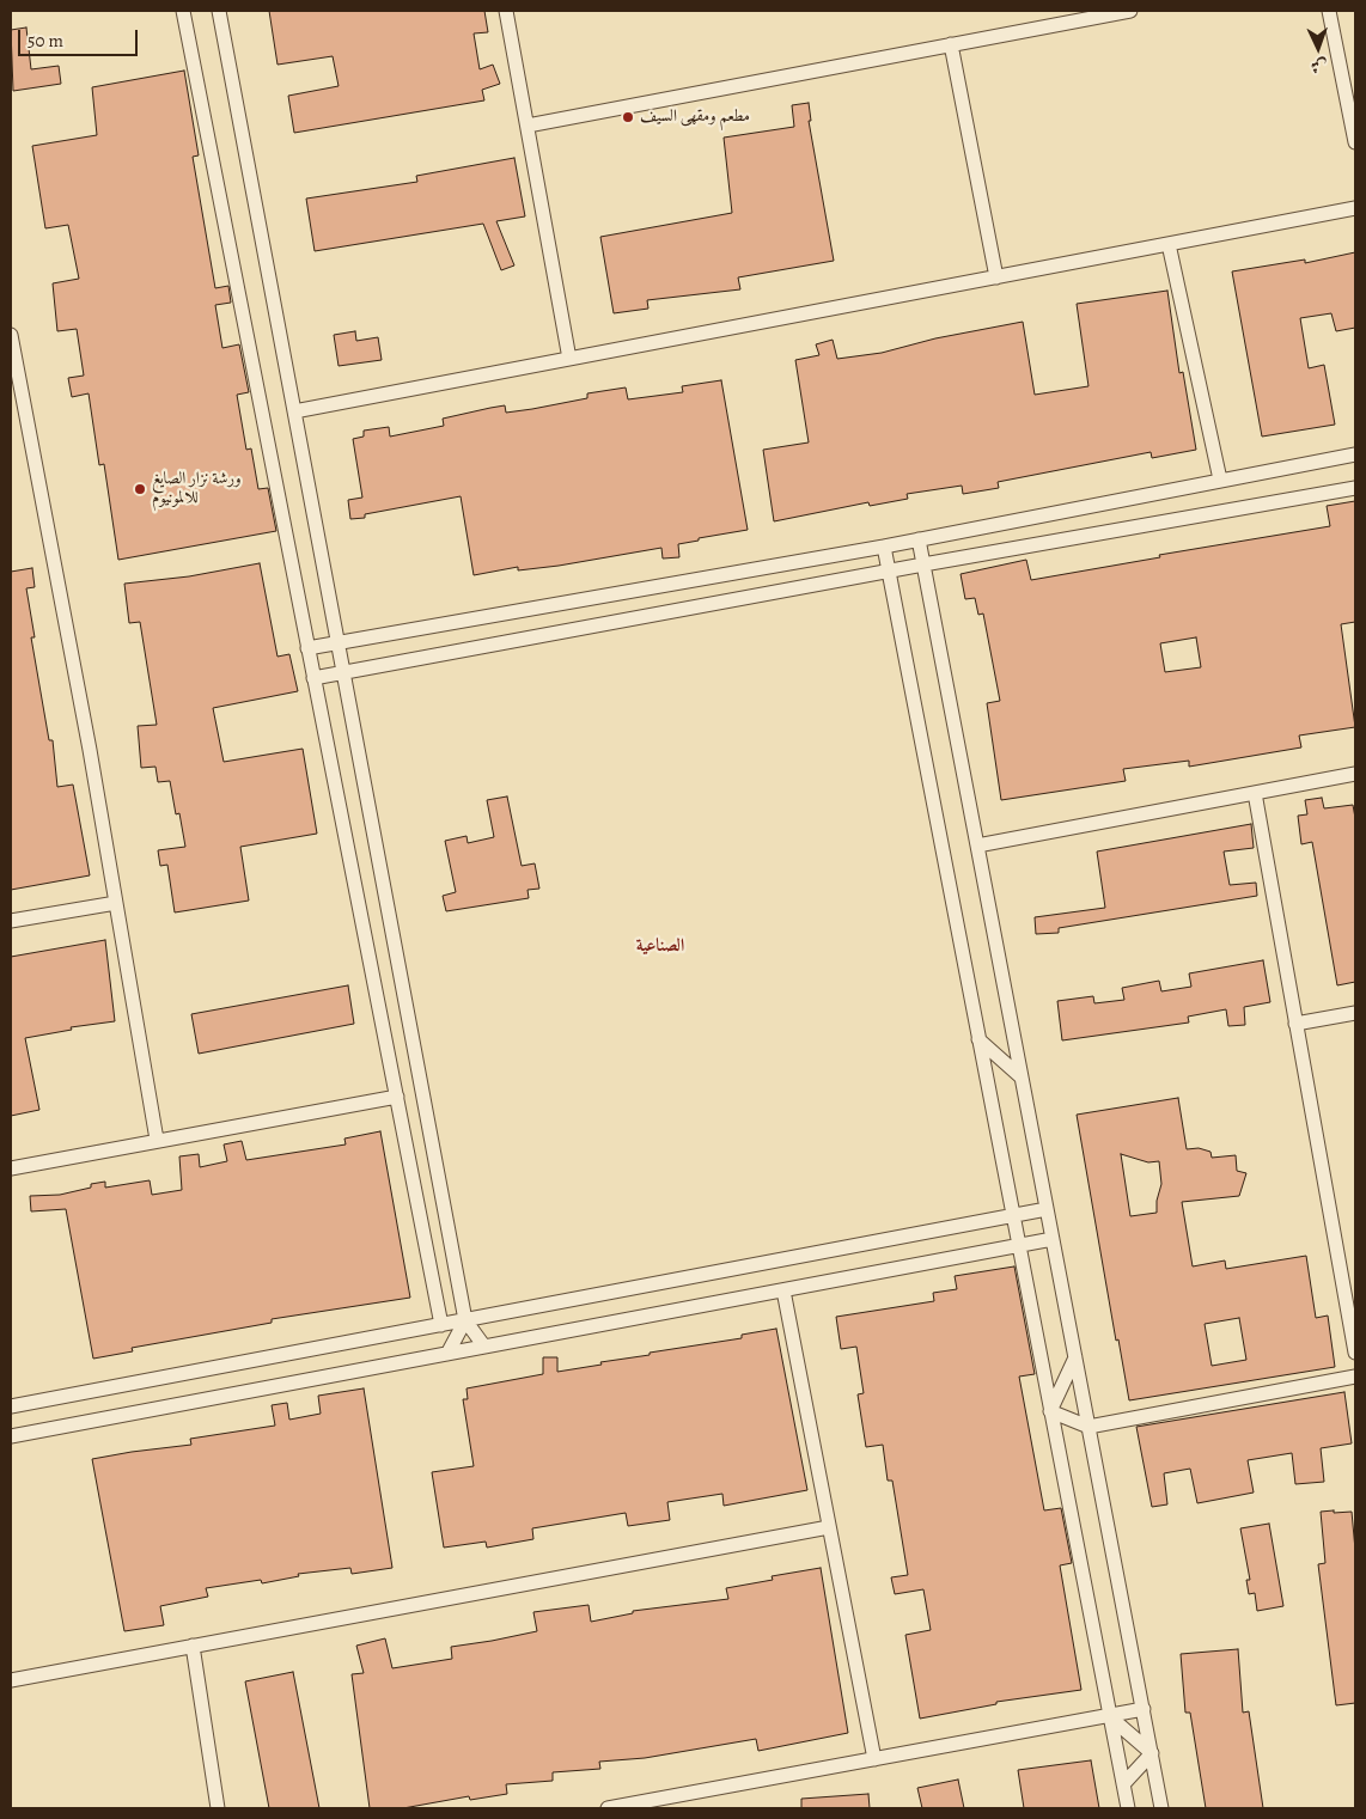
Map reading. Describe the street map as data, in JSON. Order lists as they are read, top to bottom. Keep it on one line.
{"districts":["الصناعية"],"places":["مطعم ومقهى السيف","ورشة نزار الصايغ للالمونيوم"],"scale_bar":"50 m","north":"bottom"}
